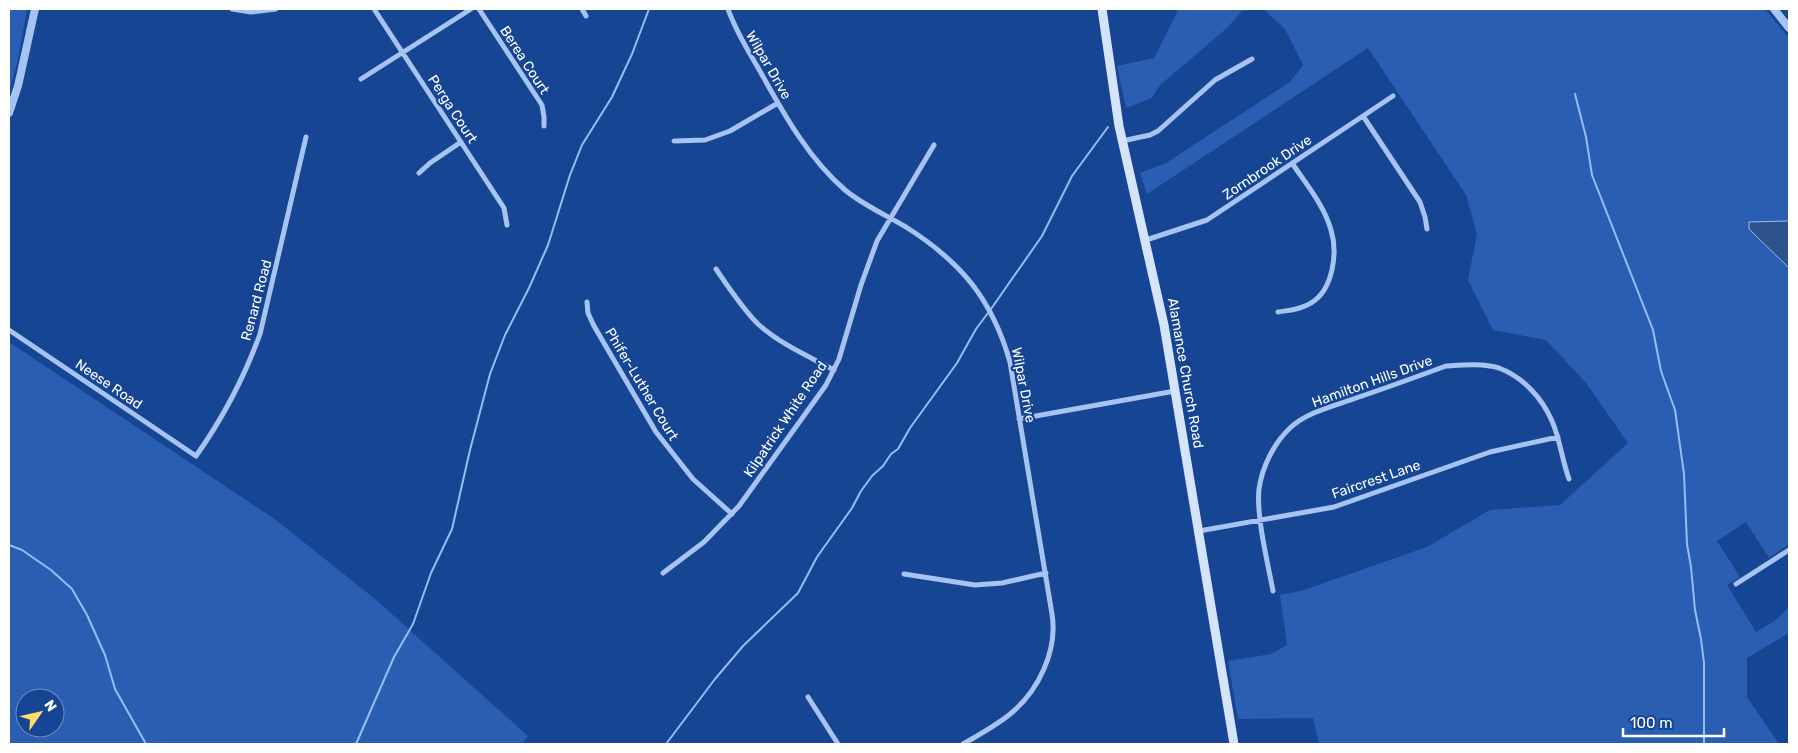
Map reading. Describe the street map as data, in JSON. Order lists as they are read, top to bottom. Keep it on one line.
{"streets":{"main road":["Alamance Church Road"],"street":["Berea Court","Wilpar Drive","Perga Court","Zornbrook Drive","Renard Road","Hamilton Hills Drive","Neese Road","Phifer-Luther Court","Kilpatrick White Road","Faircrest Lane"]},"crossings":[["Wilpar Drive","Kilpatrick White Road"],["Zornbrook Drive","Alamance Church Road"],["Renard Road","Neese Road"],["Alamance Church Road","Faircrest Lane"],["Hamilton Hills Drive","Faircrest Lane"],["Phifer-Luther Court","Kilpatrick White Road"]],"scale_bar":"100 m","north":"top right"}
